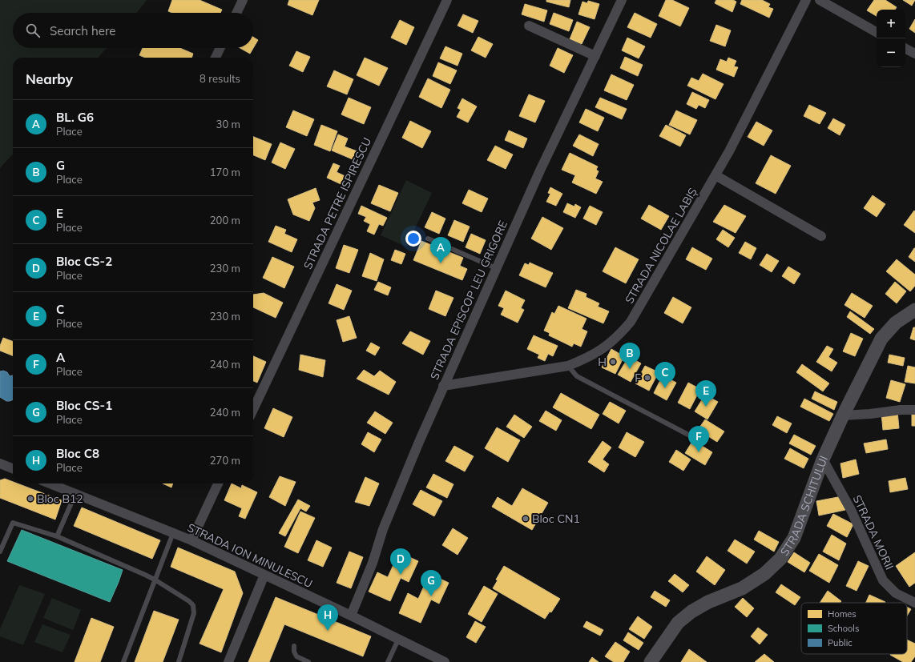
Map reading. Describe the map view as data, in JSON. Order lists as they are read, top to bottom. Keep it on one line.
{"streets":{"main road":["STRADA SCHITULUI"],"street":["STRADA PETRE ISPIRESCU","STRADA NICOLAE LABIȘ","STRADA EPISCOP LEU GRIGORE","STRADA MORII","STRADA ION MINULESCU"]},"crossings":[["STRADA NICOLAE LABIȘ","STRADA EPISCOP LEU GRIGORE"],["STRADA EPISCOP LEU GRIGORE","STRADA ION MINULESCU"],["STRADA SCHITULUI","STRADA MORII"]],"places":["H","F","Bloc B12","Bloc CN1"],"legend":["Homes","Schools","Public"],"page":{"map_buttons":["+","−"],"search":"Search here","heading":["Nearby","8 results"],"list":[{"mark":"A","name":"BL. G6","note":"Place","value":"30 m"},{"mark":"B","name":"G","note":"Place","value":"170 m"},{"mark":"C","name":"E","note":"Place","value":"200 m"},{"mark":"D","name":"Bloc CS-2","note":"Place","value":"230 m"},{"mark":"E","name":"C","note":"Place","value":"230 m"},{"mark":"F","name":"A","note":"Place","value":"240 m"},{"mark":"G","name":"Bloc CS-1","note":"Place","value":"240 m"},{"mark":"H","name":"Bloc C8","note":"Place","value":"270 m"}],"pins":["A","B","C","E","F","D","G","H"]}}
